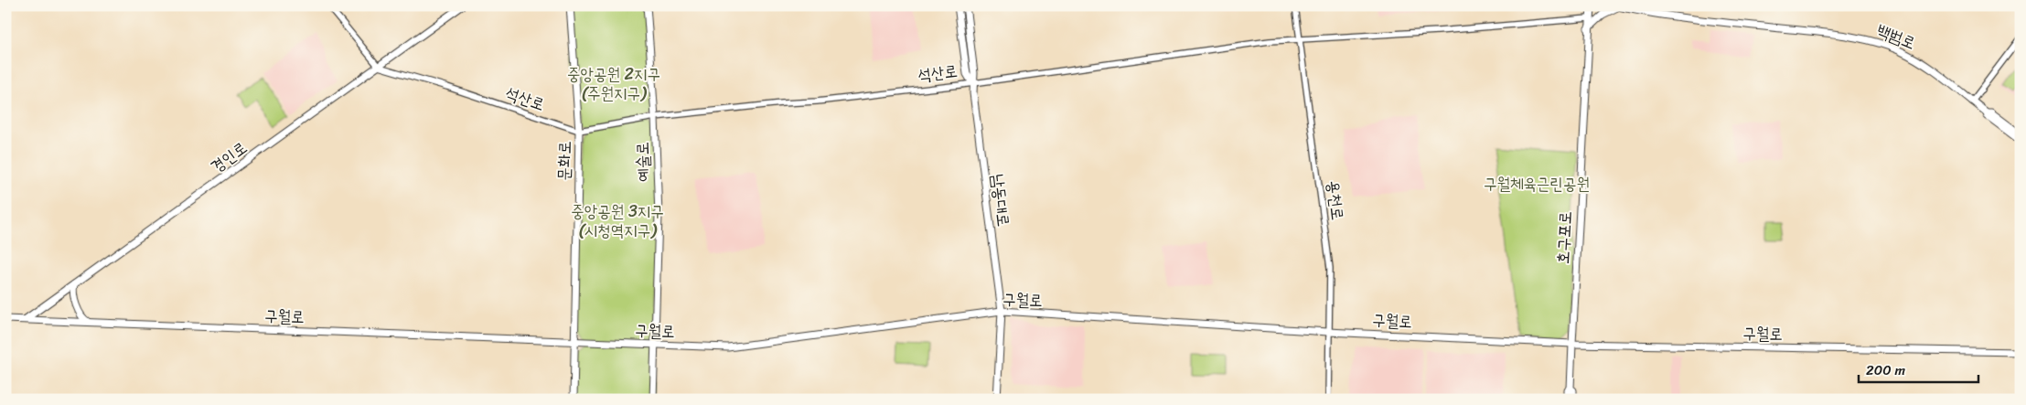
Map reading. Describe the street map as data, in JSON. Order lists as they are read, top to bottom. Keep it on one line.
{"streets":{"main road":["백범로","경인로","문화로","예술로","남동대로","호구포로","구월로"],"street":["석산로","용천로"]},"crossings":[["석산로","경인로"],["석산로","문화로"],["석산로","예술로"],["석산로","남동대로"],["석산로","용천로"],["석산로","호구포로"],["경인로","구월로"],["문화로","구월로"],["예술로","구월로"],["남동대로","구월로"],["용천로","구월로"],["호구포로","구월로"]],"parks":["중앙공원 2지구 (주원지구)","구월체육근린공원","중앙공원 3지구 (시청역지구)"],"scale_bar":"200 m"}
